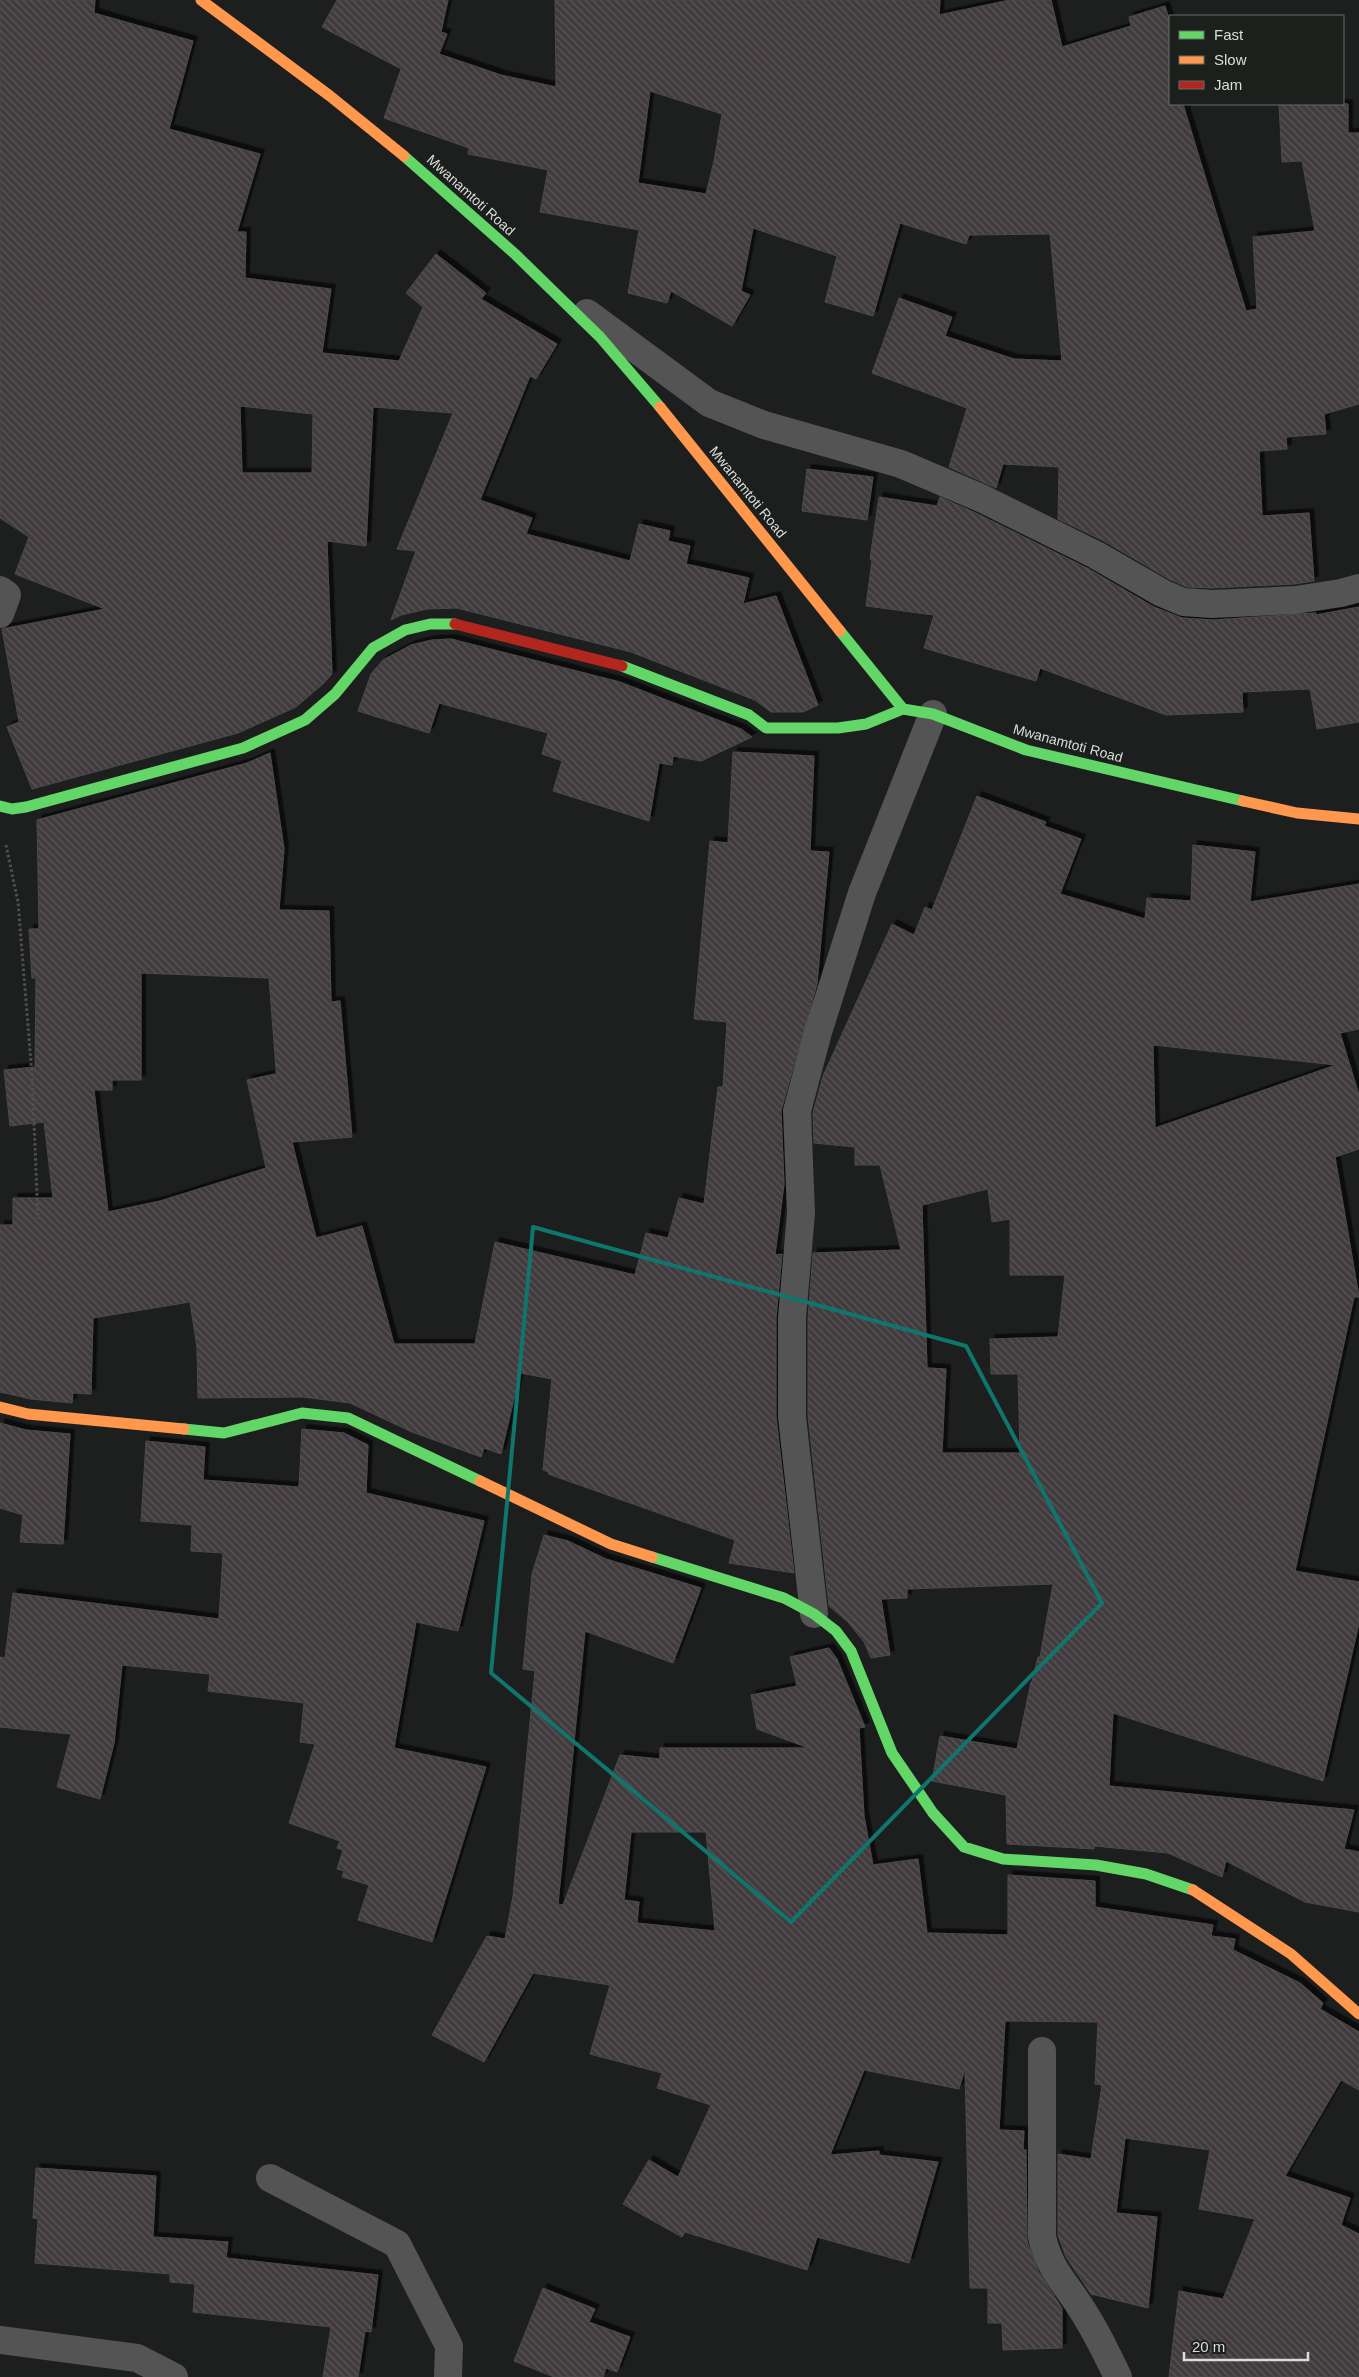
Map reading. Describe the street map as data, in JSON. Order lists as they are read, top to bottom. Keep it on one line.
{"streets":{"street":["Mwanamtoti Road"]},"legend":["Fast","Slow","Jam"],"scale_bar":"20 m"}
